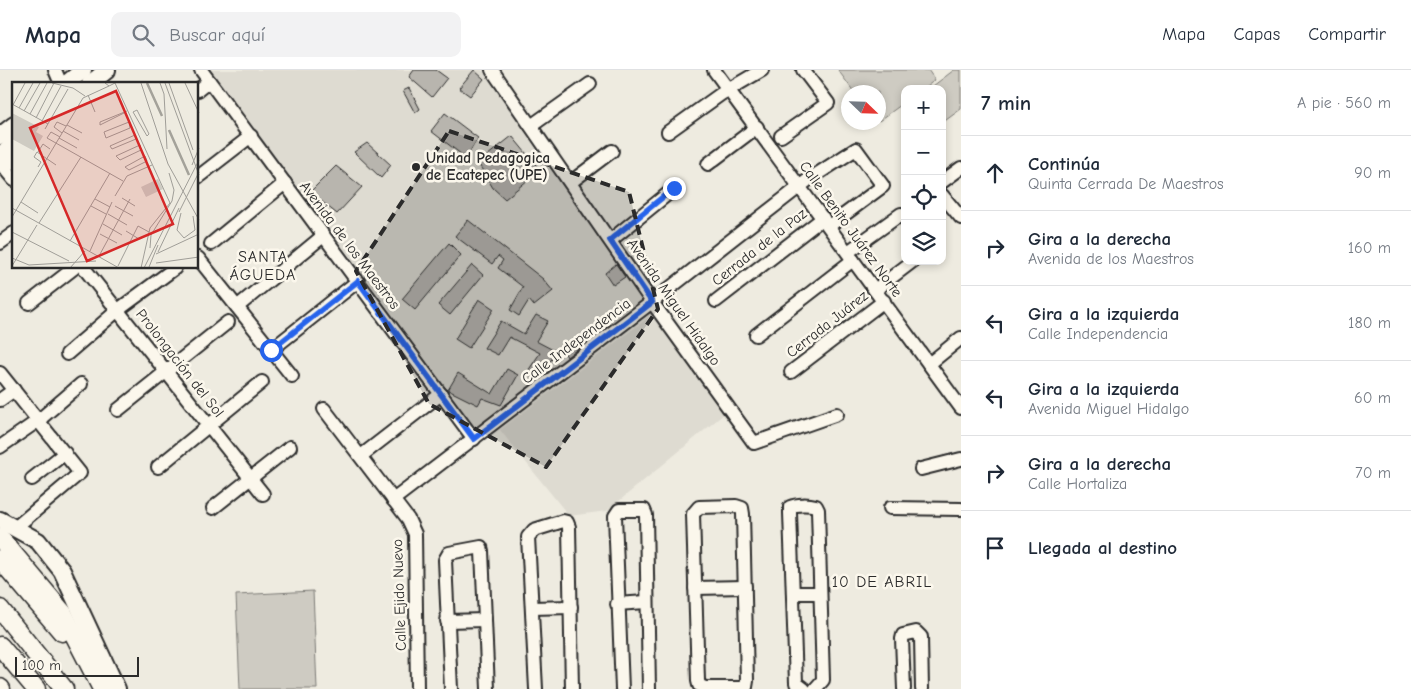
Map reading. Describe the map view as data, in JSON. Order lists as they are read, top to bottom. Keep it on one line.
{"streets":{"street":["Calle Benito Juárez Norte","Avenida de los Maestros","Cerrada de la Paz","Avenida Miguel Hidalgo","Cerrada Juárez","Calle Independencia","Prolongación del Sol","Calle Ejido Nuevo"]},"crossings":[["Calle Benito Juárez Norte","Cerrada de la Paz"],["Calle Benito Juárez Norte","Cerrada Juárez"],["Calle Benito Juárez Norte","Calle Independencia"],["Avenida de los Maestros","Calle Independencia"],["Cerrada de la Paz","Calle Independencia"],["Avenida Miguel Hidalgo","Calle Independencia"],["Calle Independencia","Calle Ejido Nuevo"]],"districts":["SANTA ÁGUEDA","10 DE ABRIL"],"places":["Unidad Pedagogica de Ecatepec (UPE)"],"scale_bar":"100 m","north":"bottom right","page":{"header":"Mapa","search":"Buscar aquí","nav":["Mapa","Capas","Compartir"],"heading":["7 min","A pie · 560 m"],"map_buttons":["+","−"],"list":[["Continúa","Quinta Cerrada De Maestros","90 m"],["Gira a la derecha","Avenida de los Maestros","160 m"],["Gira a la izquierda","Calle Independencia","180 m"],["Gira a la izquierda","Avenida Miguel Hidalgo","60 m"],["Gira a la derecha","Calle Hortaliza","70 m"],"Llegada al destino"],"scale":"100 m"}}
